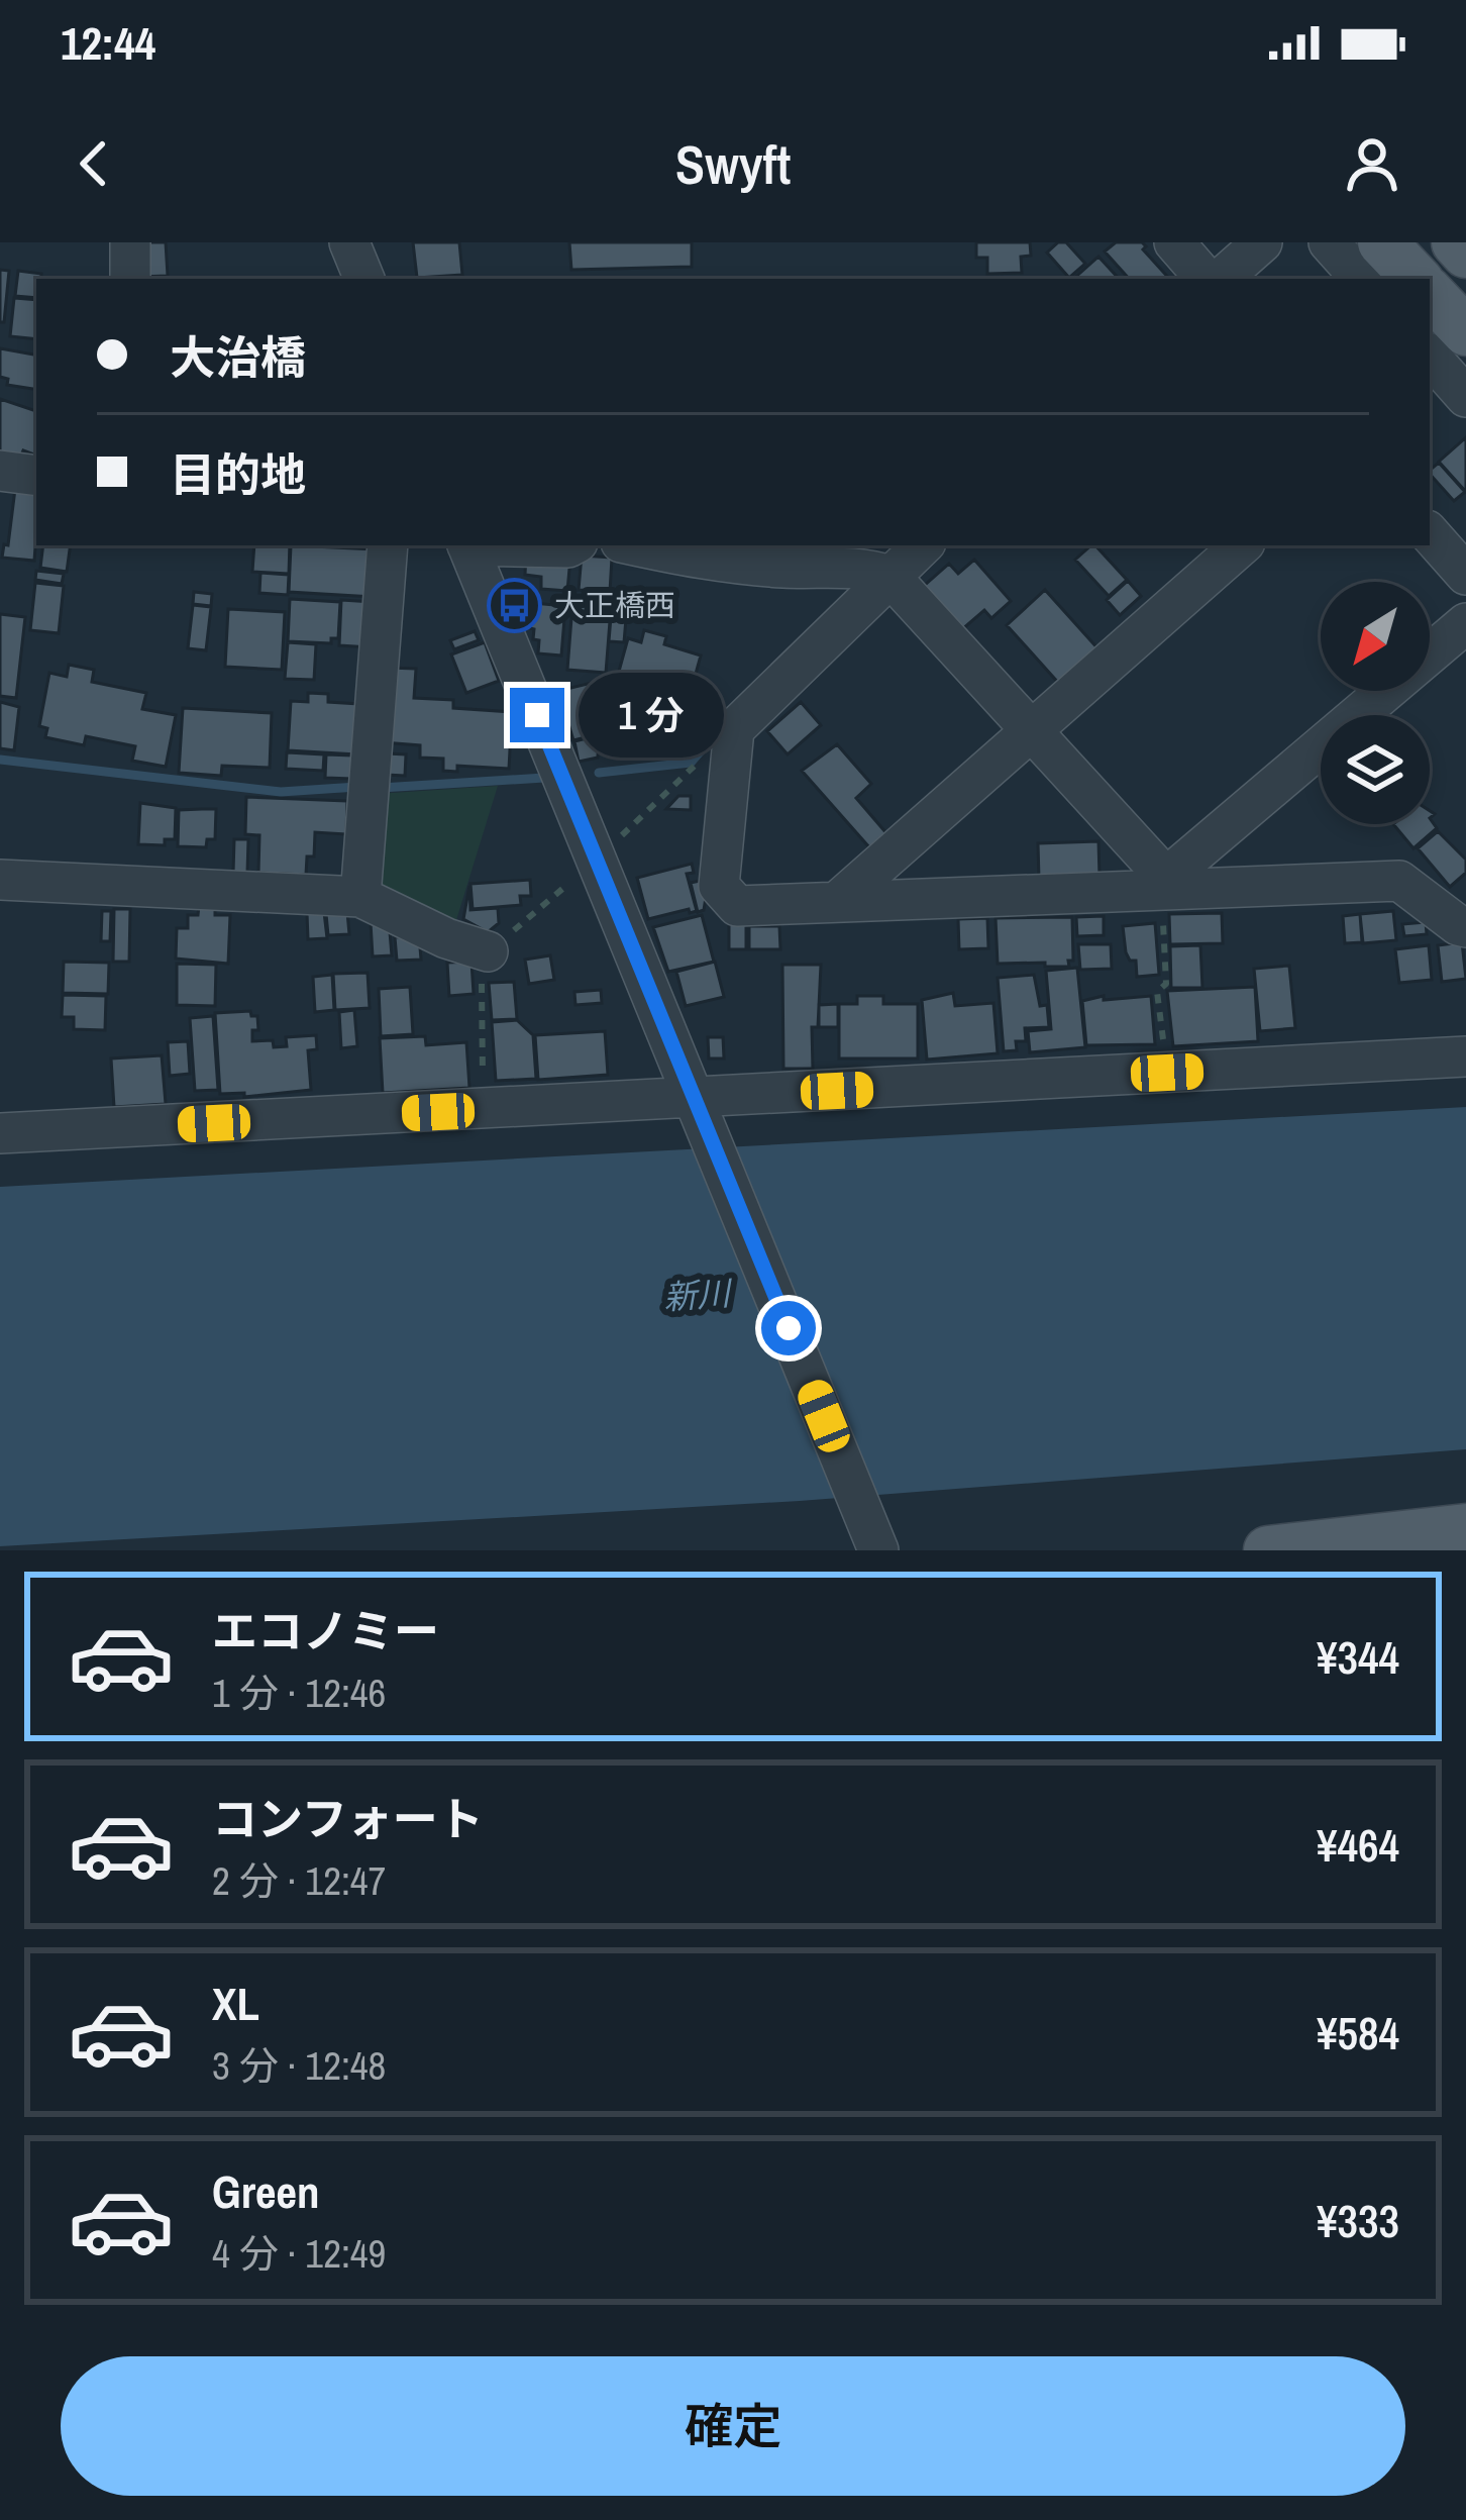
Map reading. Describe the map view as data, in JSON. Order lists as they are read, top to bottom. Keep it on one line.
{"water":["新川"],"places":{"bus stop":["大正橋西"]},"north":"bottom left","page":{"status":"12:44","header":"Swyft","banner":["大治橋","目的地"],"bubble":"1 分","list":[{"name":"エコノミー","note":"1 分 · 12:46","value":"¥344"},{"name":"コンフォート","note":"2 分 · 12:47","value":"¥464"},{"name":"XL","note":"3 分 · 12:48","value":"¥584"},{"name":"Green","note":"4 分 · 12:49","value":"¥333"}],"buttons":"確定"}}
